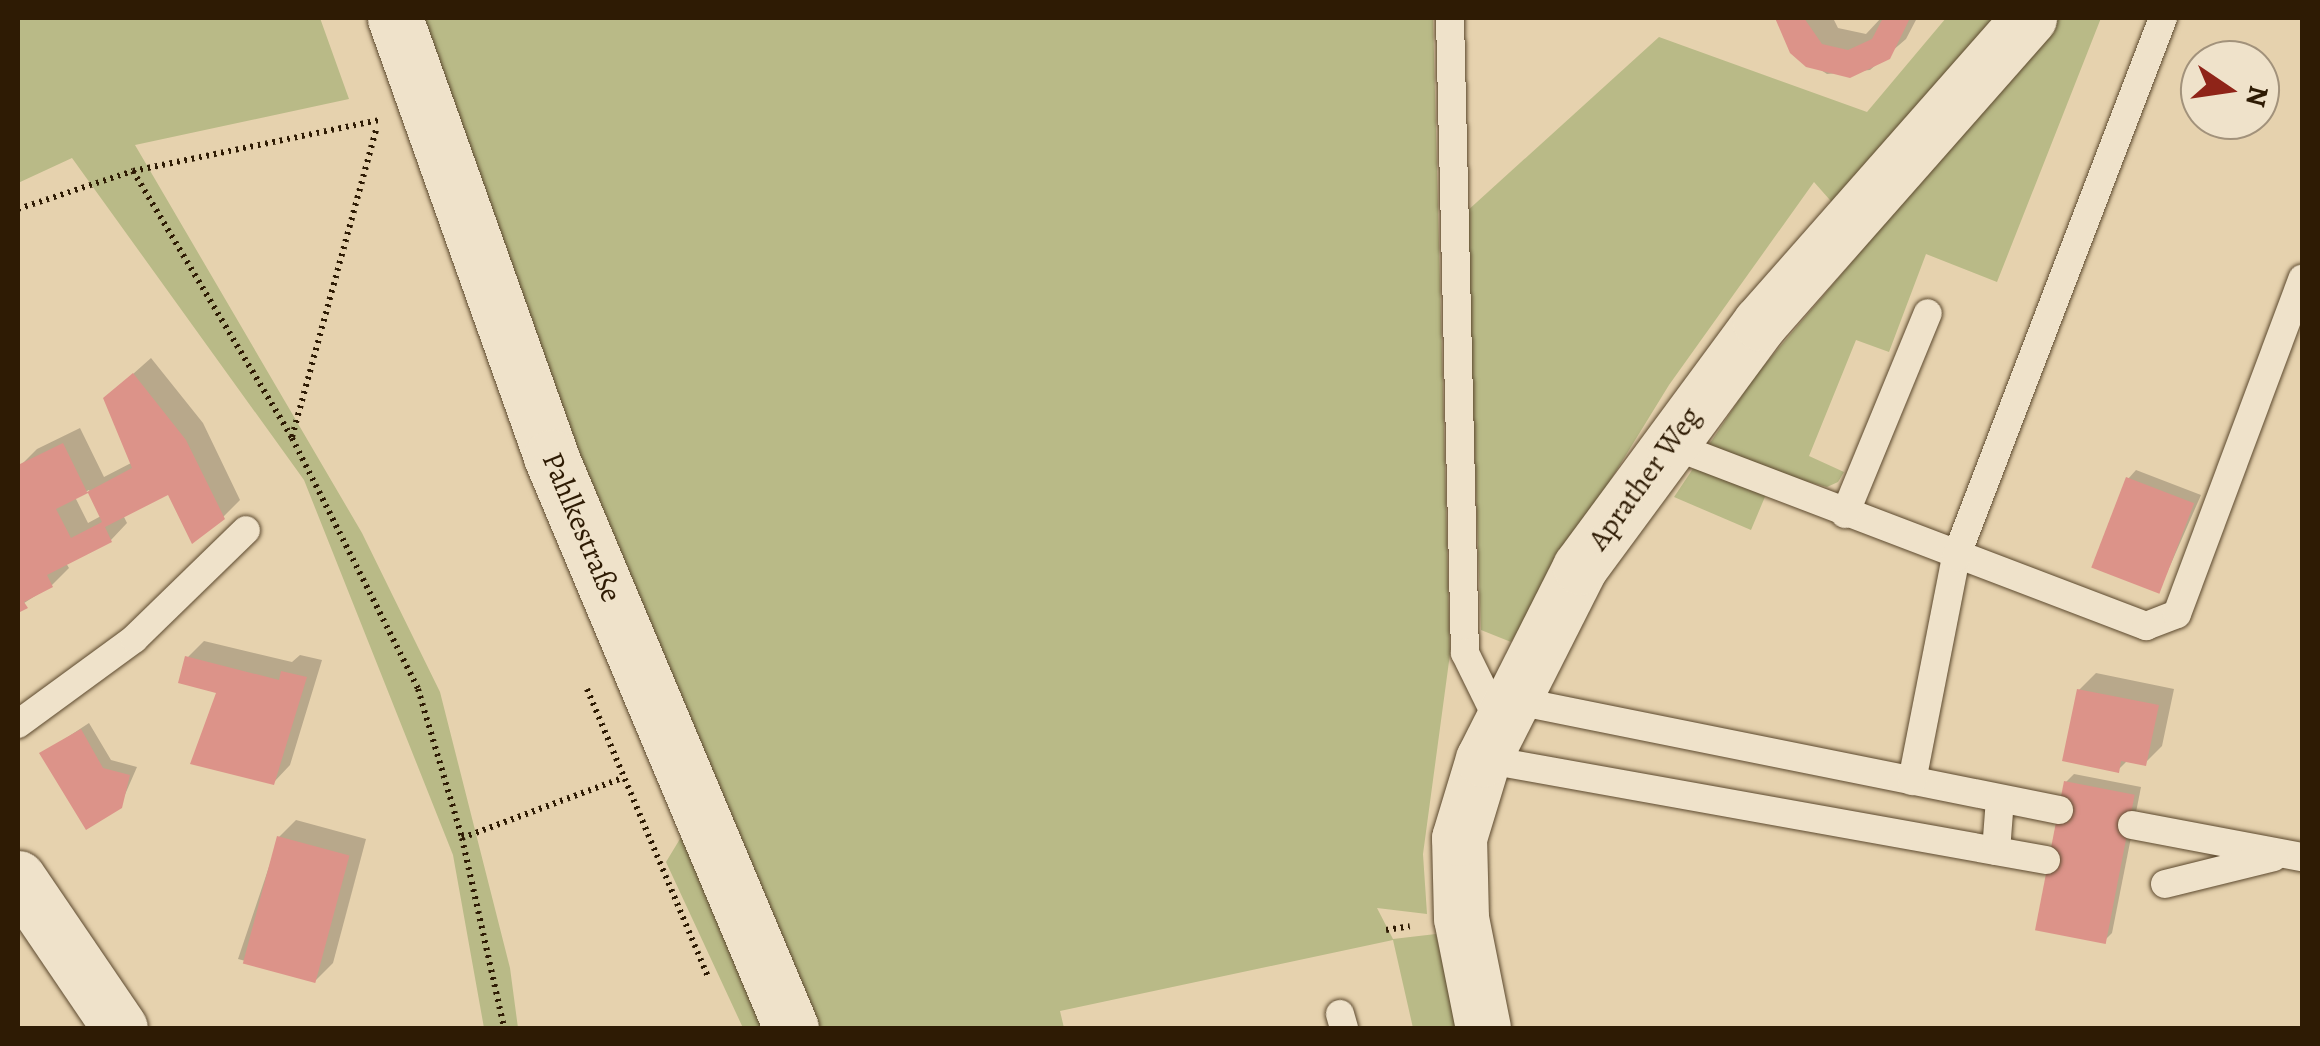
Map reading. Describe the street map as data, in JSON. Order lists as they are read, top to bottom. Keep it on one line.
{"streets":{"street":["Aprather Weg","Pahlkestraße"]},"north":"right"}
